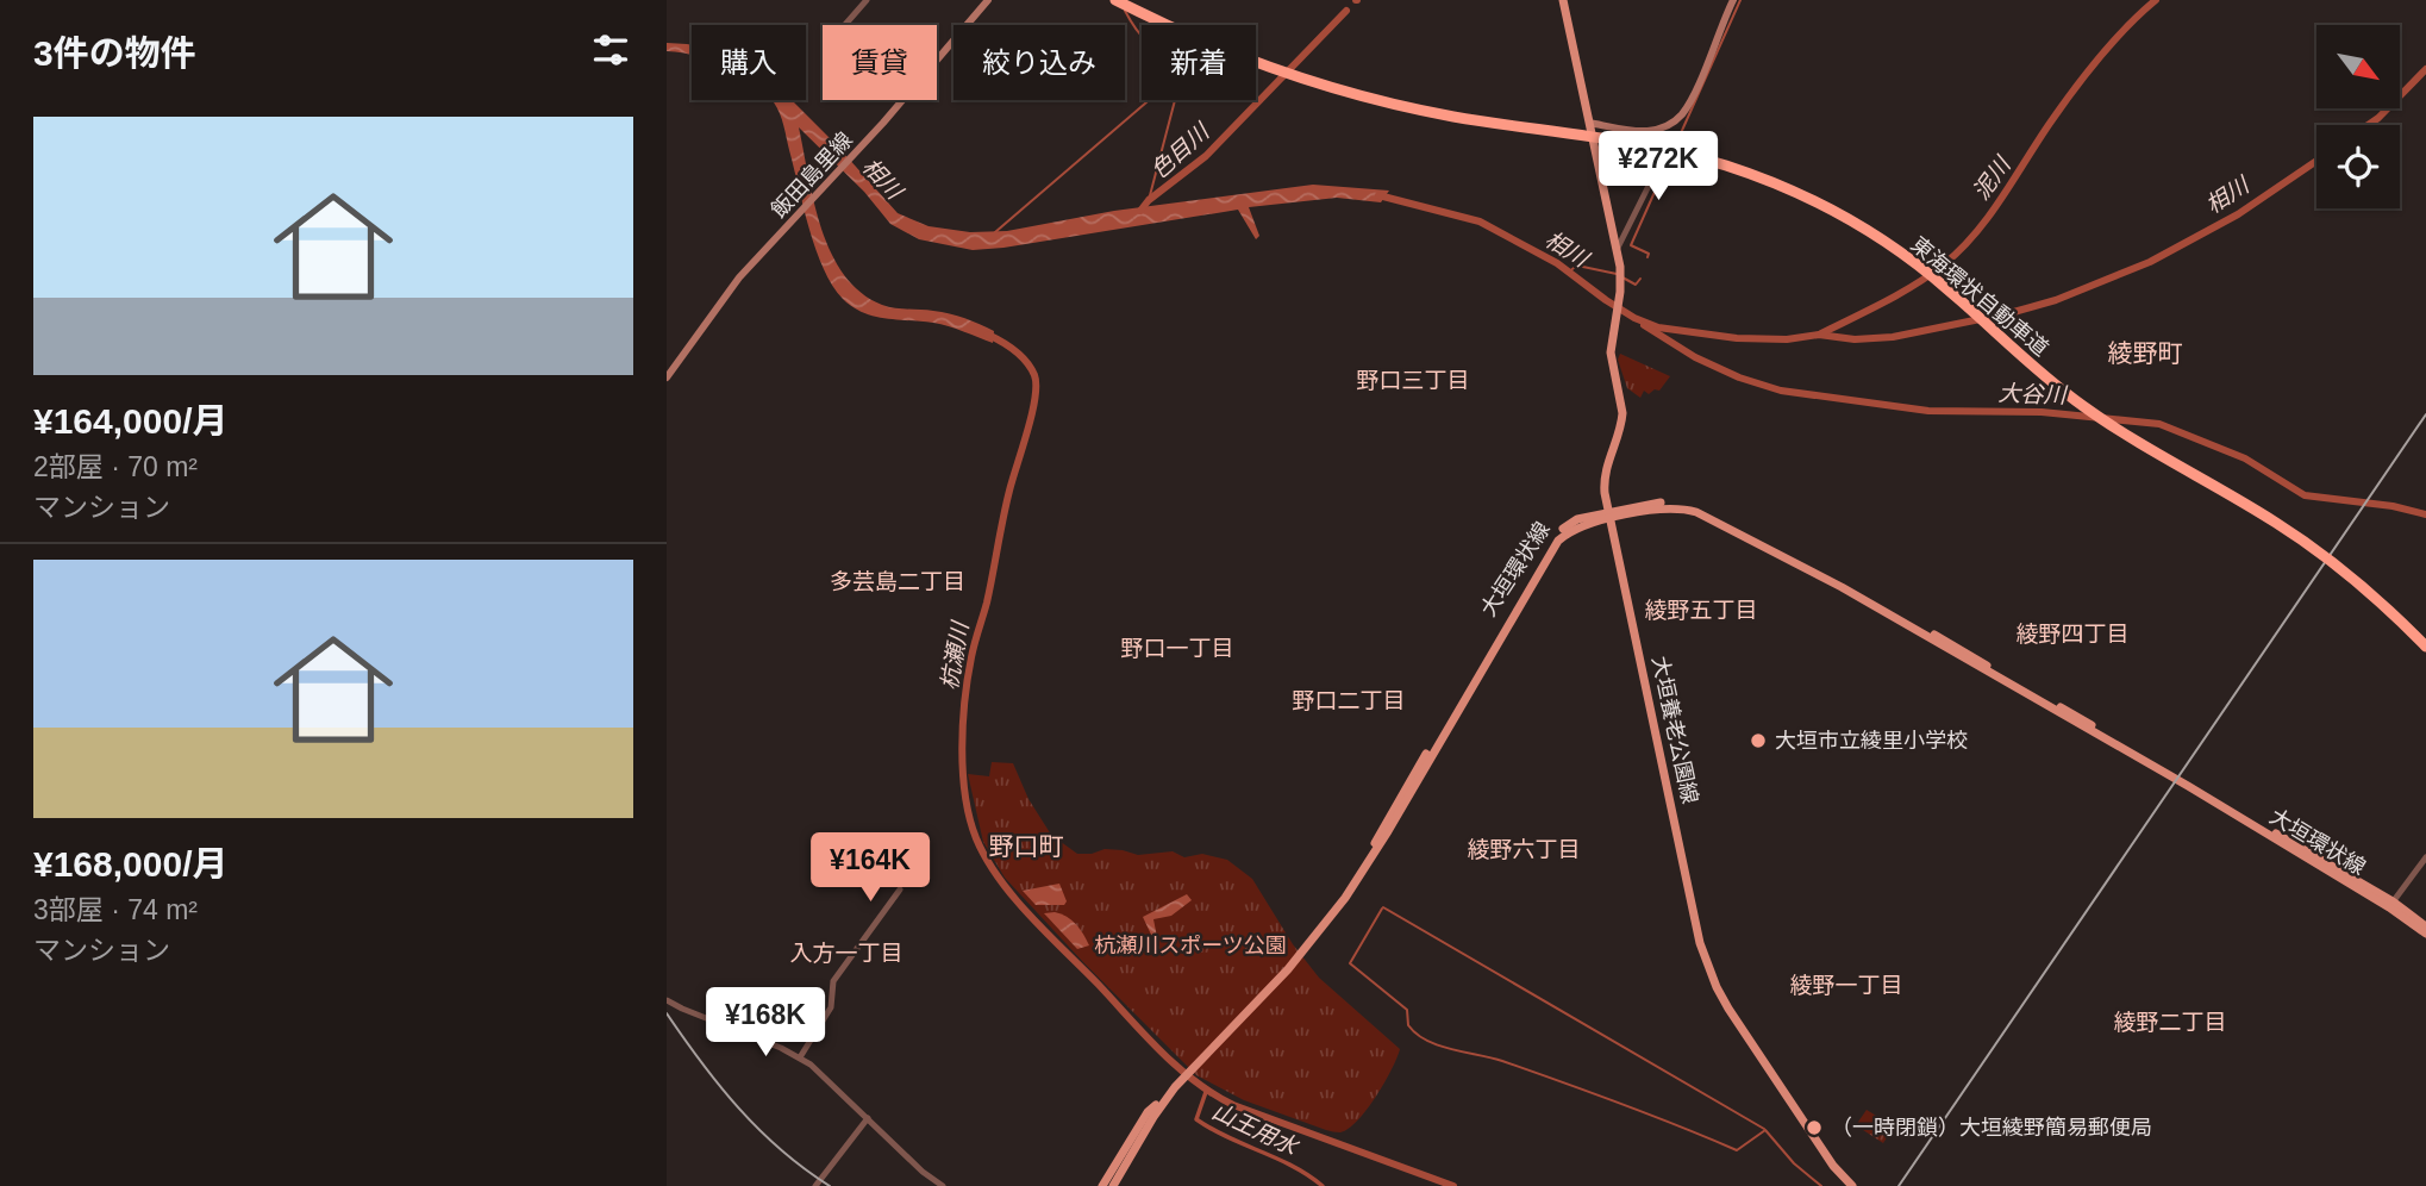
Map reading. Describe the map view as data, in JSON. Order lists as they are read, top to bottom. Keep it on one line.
{"streets":{"highway":["東海環状自動車道"],"main road":["飯田島里線","大垣環状線","大垣養老公園線"]},"crossings":[["大垣環状線","大垣養老公園線"]],"districts":["綾野町","野口三丁目","多芸島二丁目","綾野五丁目","綾野四丁目","野口一丁目","野口二丁目","野口町","綾野六丁目","入方一丁目","綾野一丁目","綾野二丁目"],"water":["色目川","相川","泥川","大谷川","杭瀬川","山王用水"],"parks":["杭瀬川スポーツ公園"],"places":["大垣市立綾里小学校","（一時閉鎖）大垣綾野簡易郵便局"],"north":"bottom right","page":{"heading":"3件の物件","chip":["購入","賃貸","絞り込み","新着"],"list":[{"name":"¥164,000/月","note":"2部屋 · 70 m² · マンション"},{"name":"¥168,000/月","note":"3部屋 · 74 m² · マンション"}],"price":["¥272K","¥164K","¥168K"]}}
